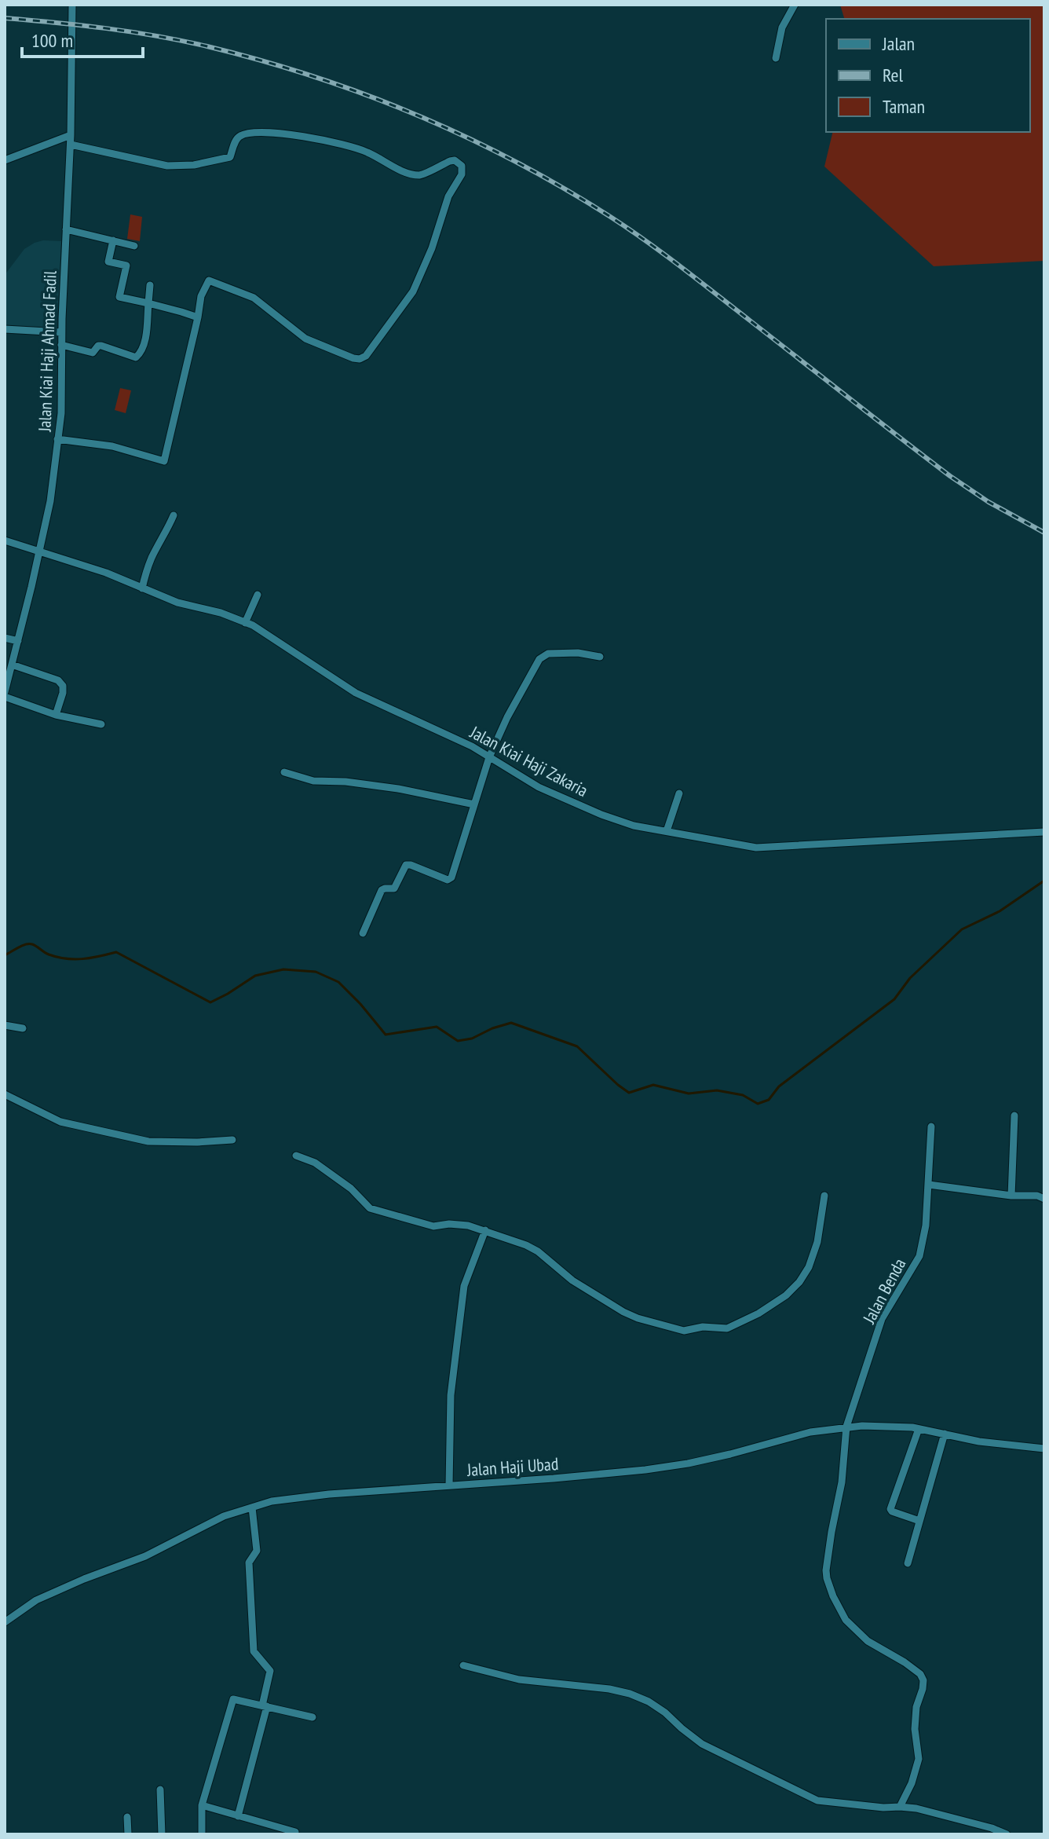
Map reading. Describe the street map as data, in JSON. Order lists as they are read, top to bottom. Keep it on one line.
{"streets":{"street":["Jalan Kiai Haji Ahmad Fadil","Jalan Kiai Haji Zakaria","Jalan Benda","Jalan Haji Ubad"]},"crossings":[["Jalan Kiai Haji Ahmad Fadil","Jalan Kiai Haji Zakaria"],["Jalan Benda","Jalan Haji Ubad"]],"legend":["Jalan","Rel","Taman"],"scale_bar":"100 m"}
